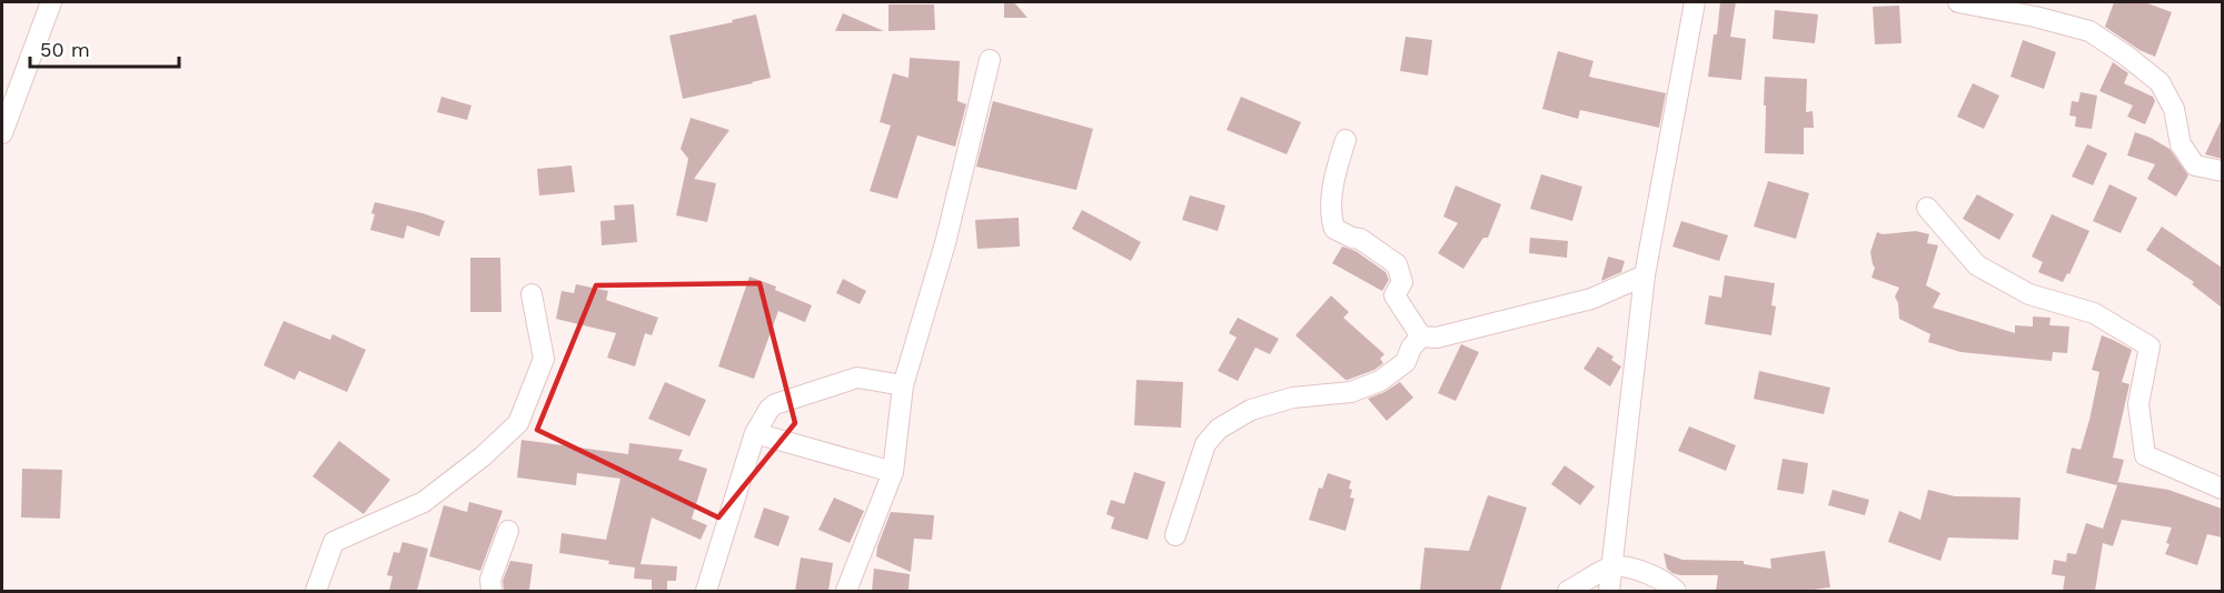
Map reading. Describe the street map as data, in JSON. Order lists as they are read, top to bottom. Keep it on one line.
{"scale_bar":"50 m"}
